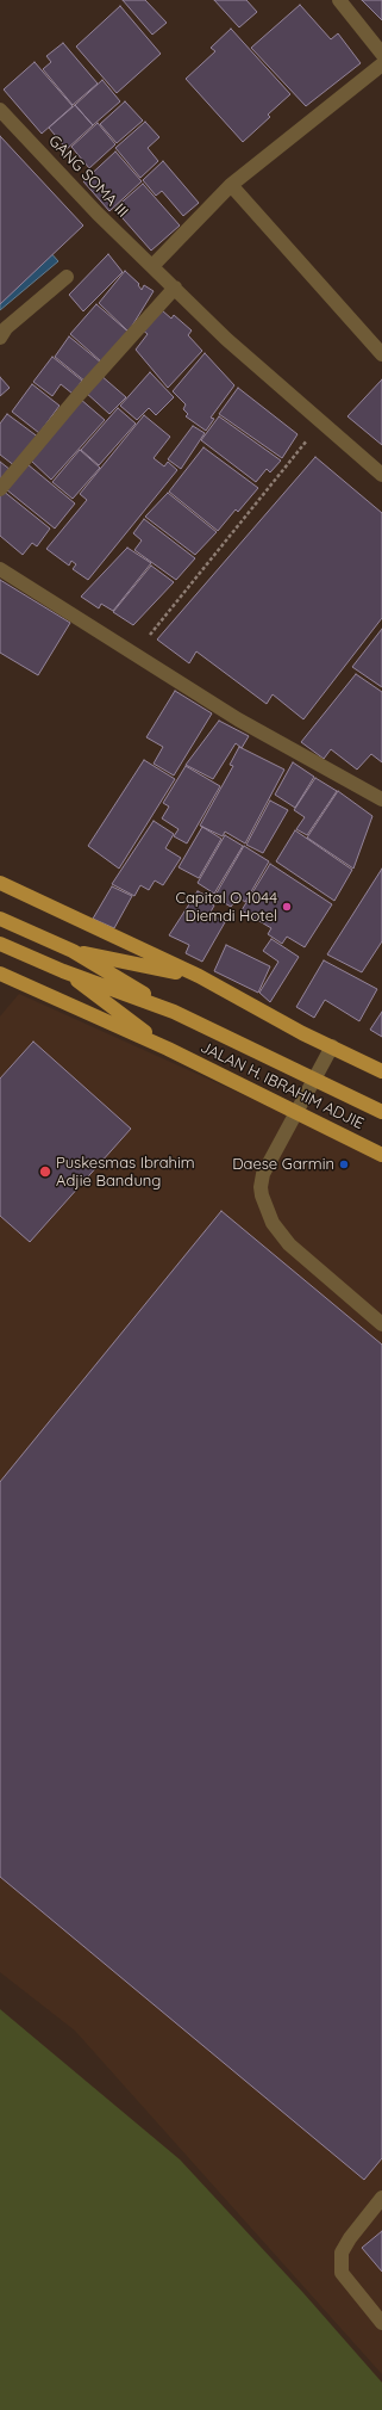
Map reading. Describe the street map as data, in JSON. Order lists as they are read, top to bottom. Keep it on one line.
{"streets":{"main road":["JALAN H. IBRAHIM ADJIE"],"street":["GANG SOMA III"]},"places":["Capital O 1044 Diemdi Hotel","Daese Garmin","Puskesmas Ibrahim Adjie Bandung"]}
